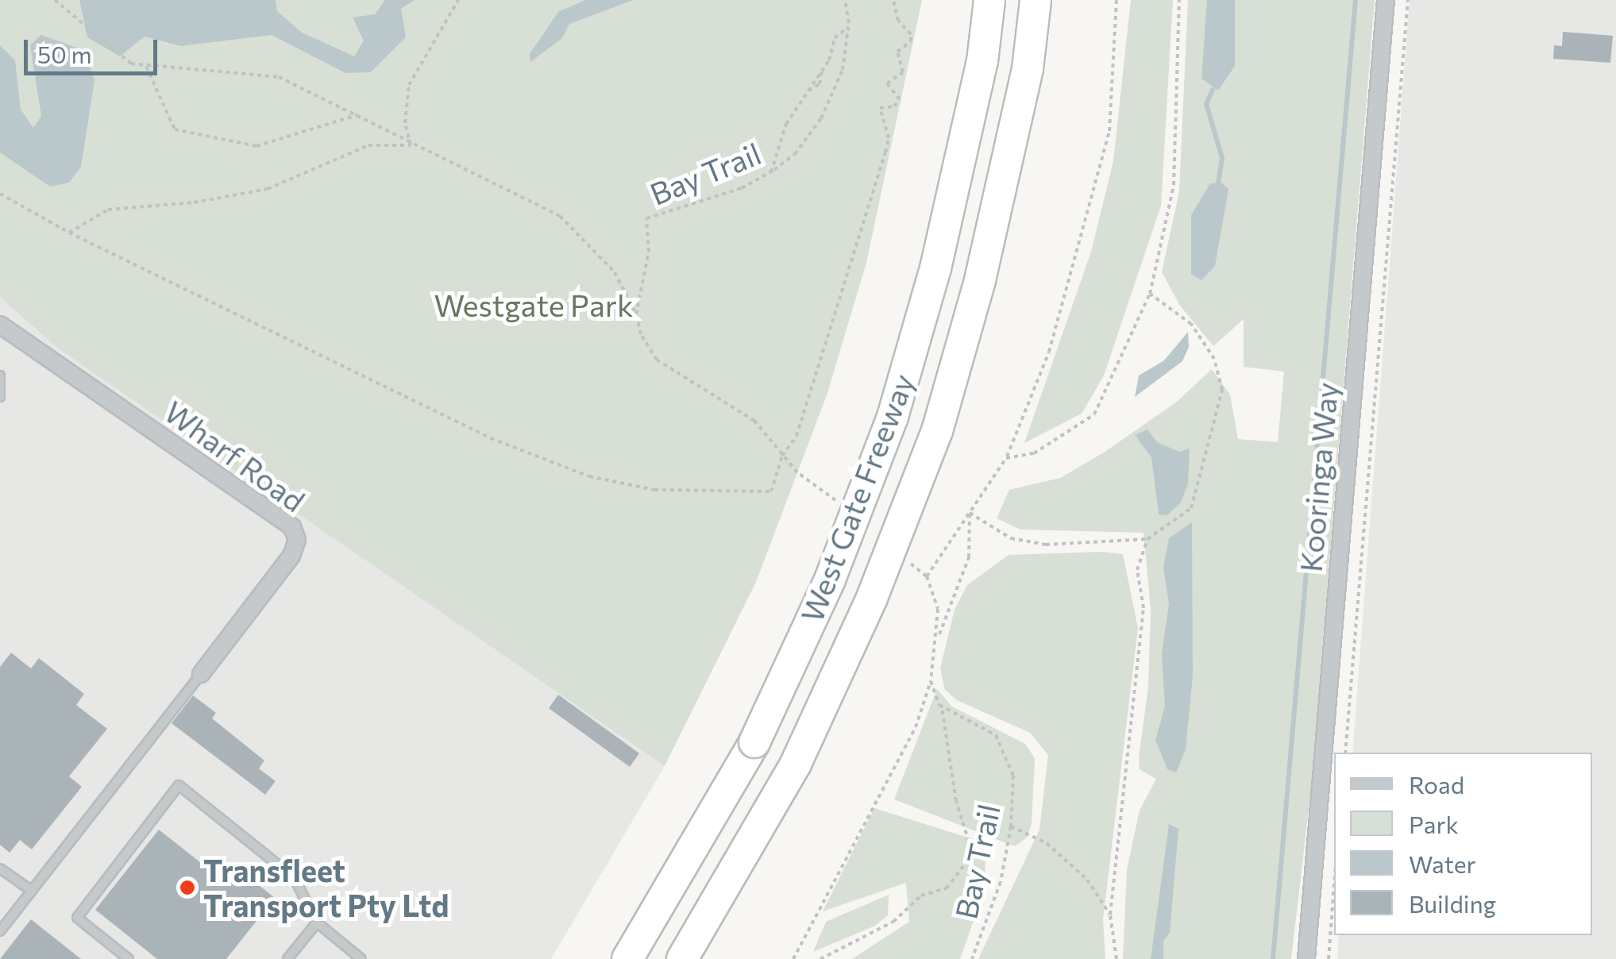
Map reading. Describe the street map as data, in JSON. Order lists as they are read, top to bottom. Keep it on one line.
{"streets":{"highway":["West Gate Freeway"],"street":["Wharf Road","Kooringa Way"],"path":["Bay Trail"]},"parks":["Westgate Park"],"places":["Transfleet Transport Pty Ltd"],"legend":["Road","Park","Water","Building"],"scale_bar":"50 m"}
